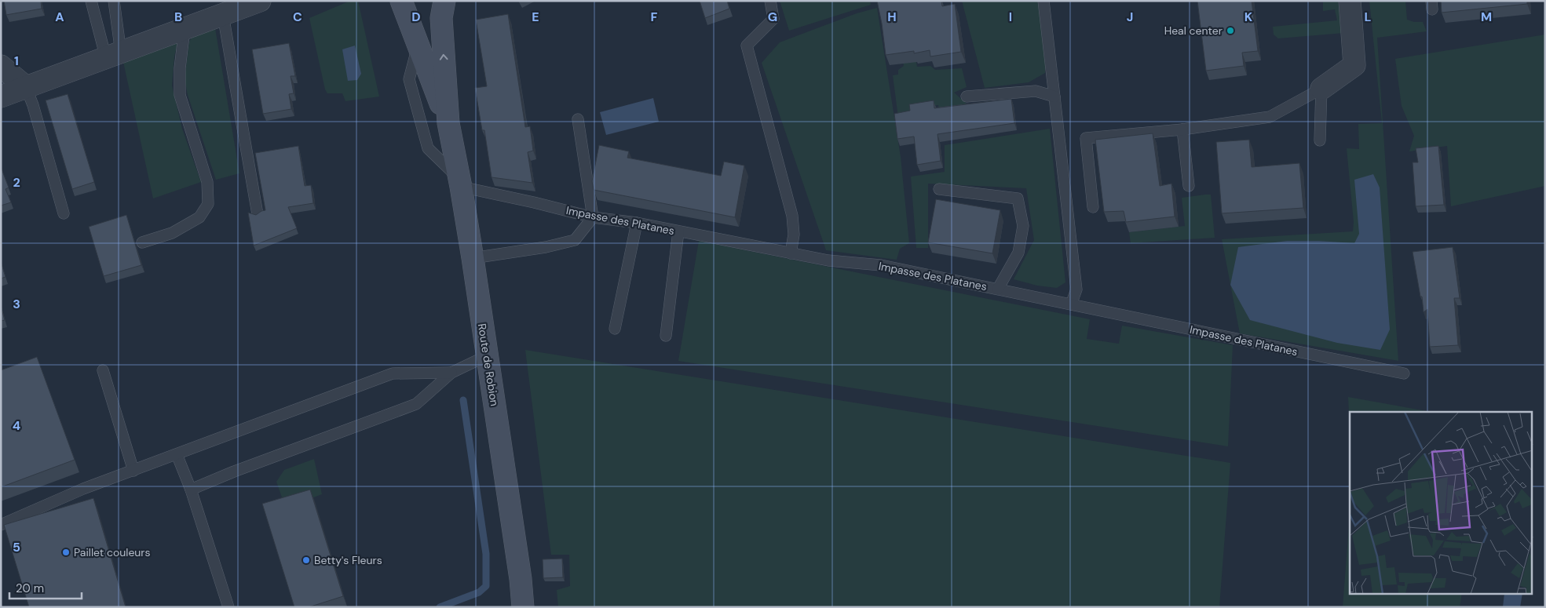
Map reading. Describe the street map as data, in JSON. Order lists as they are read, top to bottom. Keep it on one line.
{"streets":{"main road":["Route de Robion"],"lane":["Impasse des Platanes"]},"crossings":[["Impasse des Platanes","Route de Robion"]],"places":["Heal center","Paillet couleurs","Betty's Fleurs"],"scale_bar":"20 m","grid":{"columns":["A","B","C","D","E","F","G","H","I","J","K","L","M"],"rows":["1","2","3","4","5"]}}
